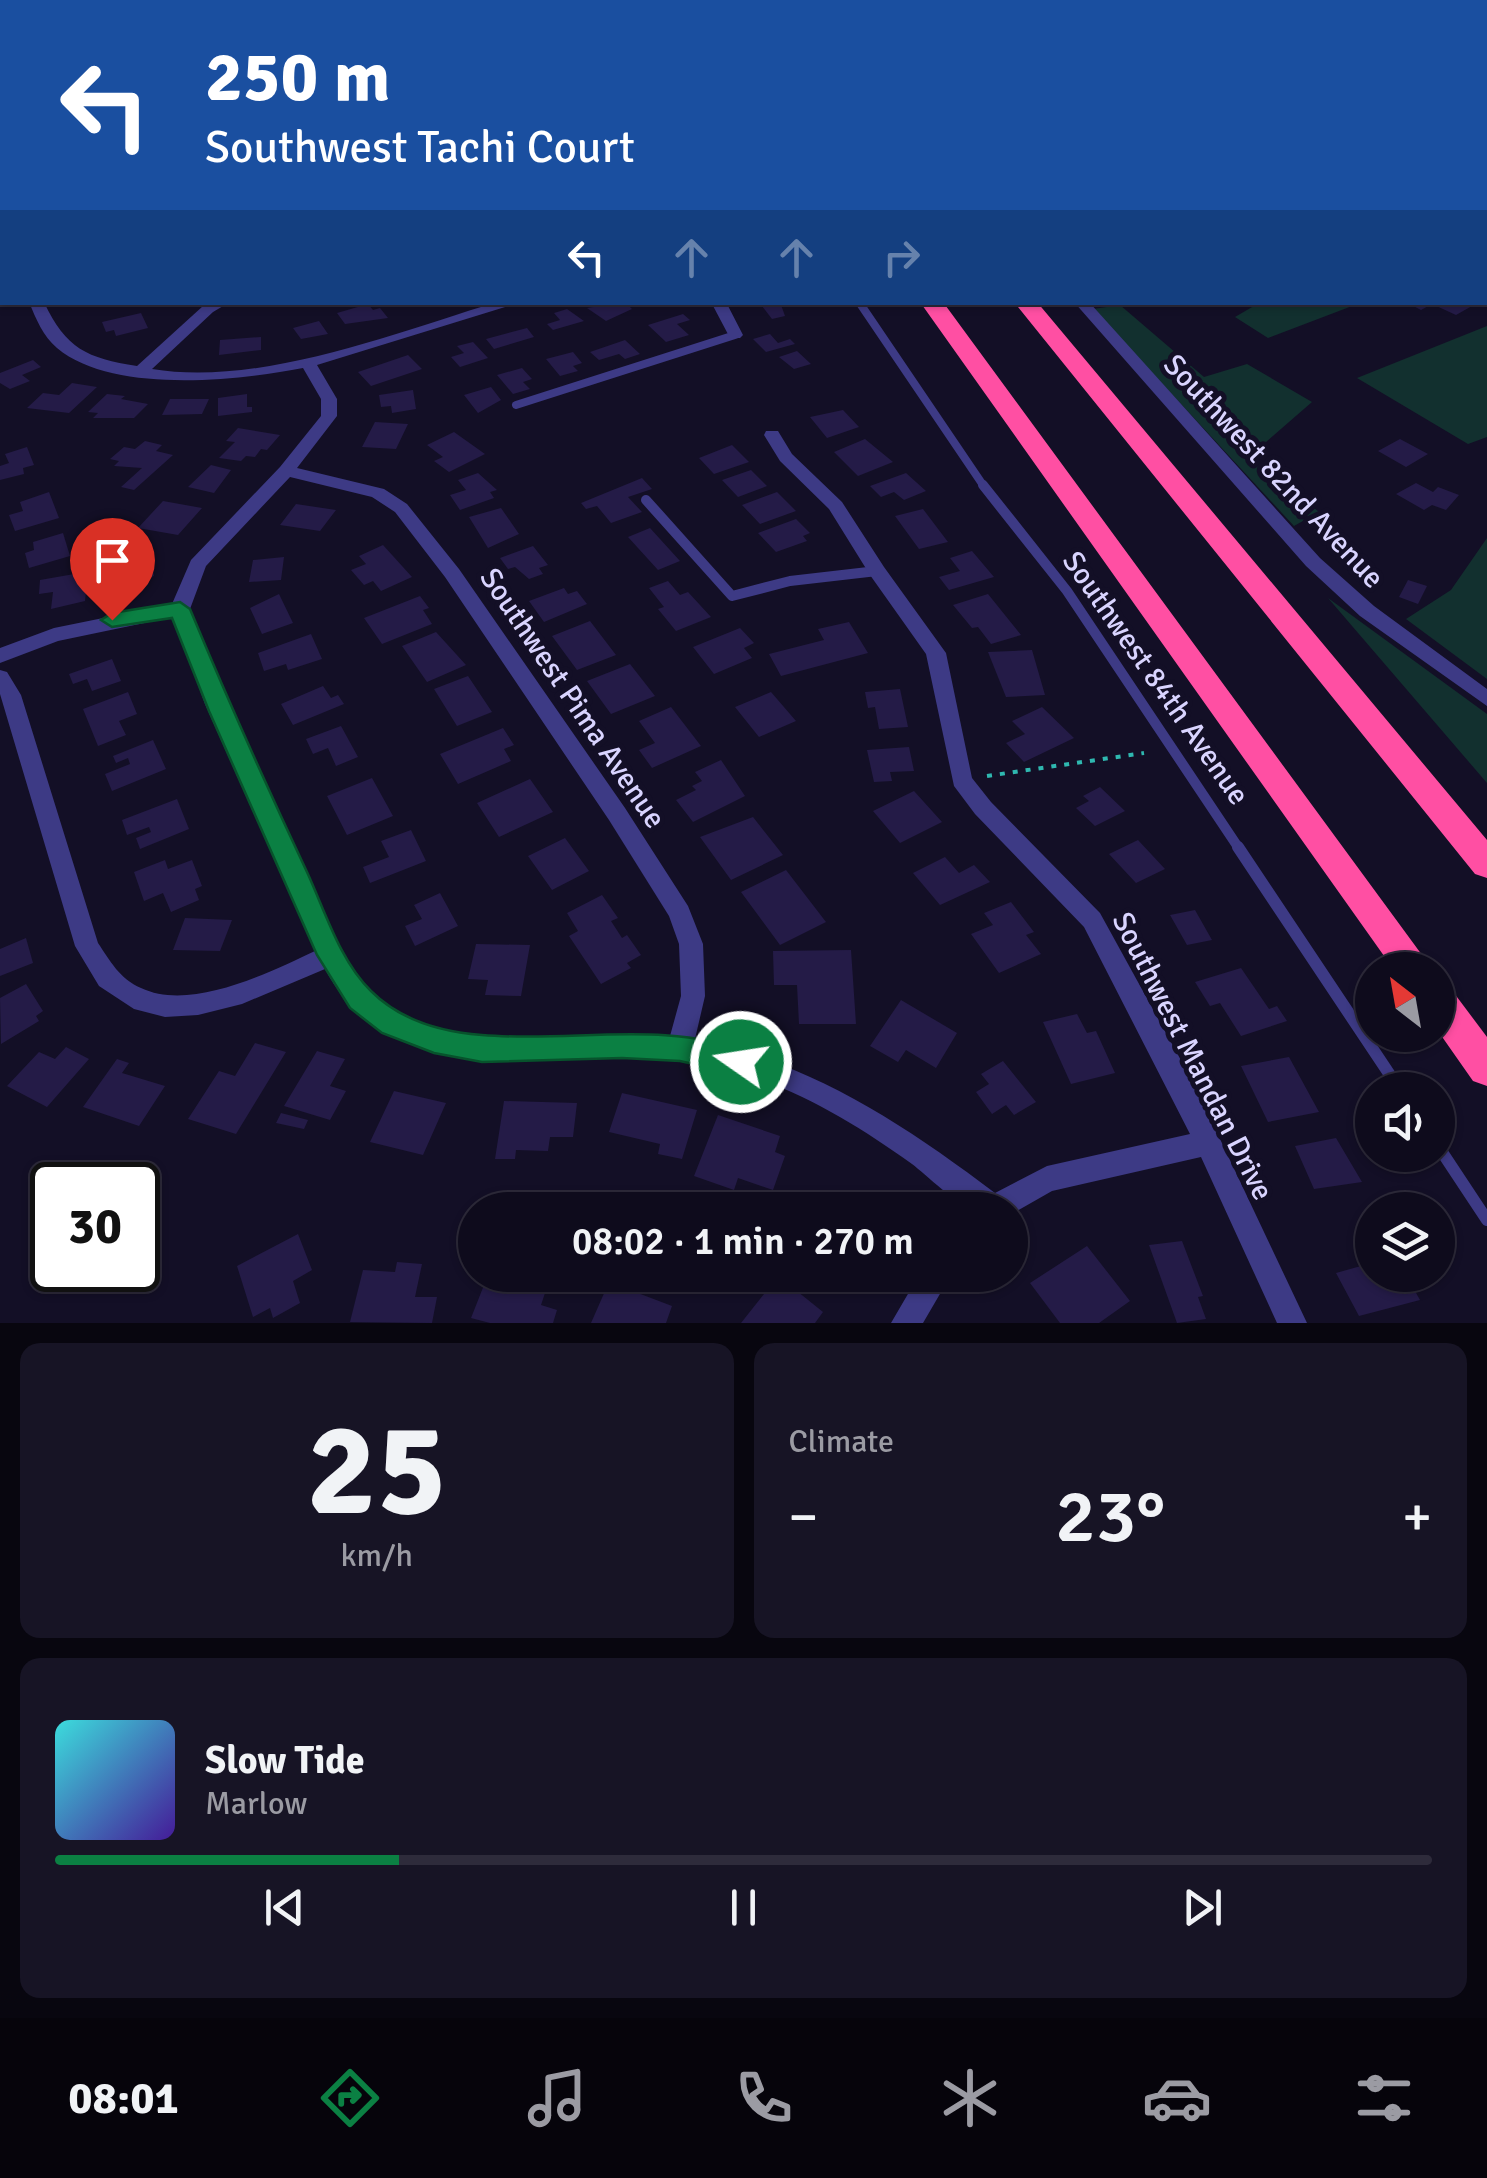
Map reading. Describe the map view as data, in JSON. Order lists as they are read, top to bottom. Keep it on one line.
{"streets":{"street":["Southwest 82nd Avenue","Southwest Pima Avenue","Southwest Mandan Drive"],"lane":["Southwest 84th Avenue"]},"north":"top left","page":{"turn":["250 m","Southwest Tachi Court"],"limit":"30","trip":"08:02 · 1 min · 270 m","tile":[["25","km/h"],"Climate"],"heat":["−","23°","+"],"song":["Slow Tide","Marlow"],"tabs":"08:01"}}
